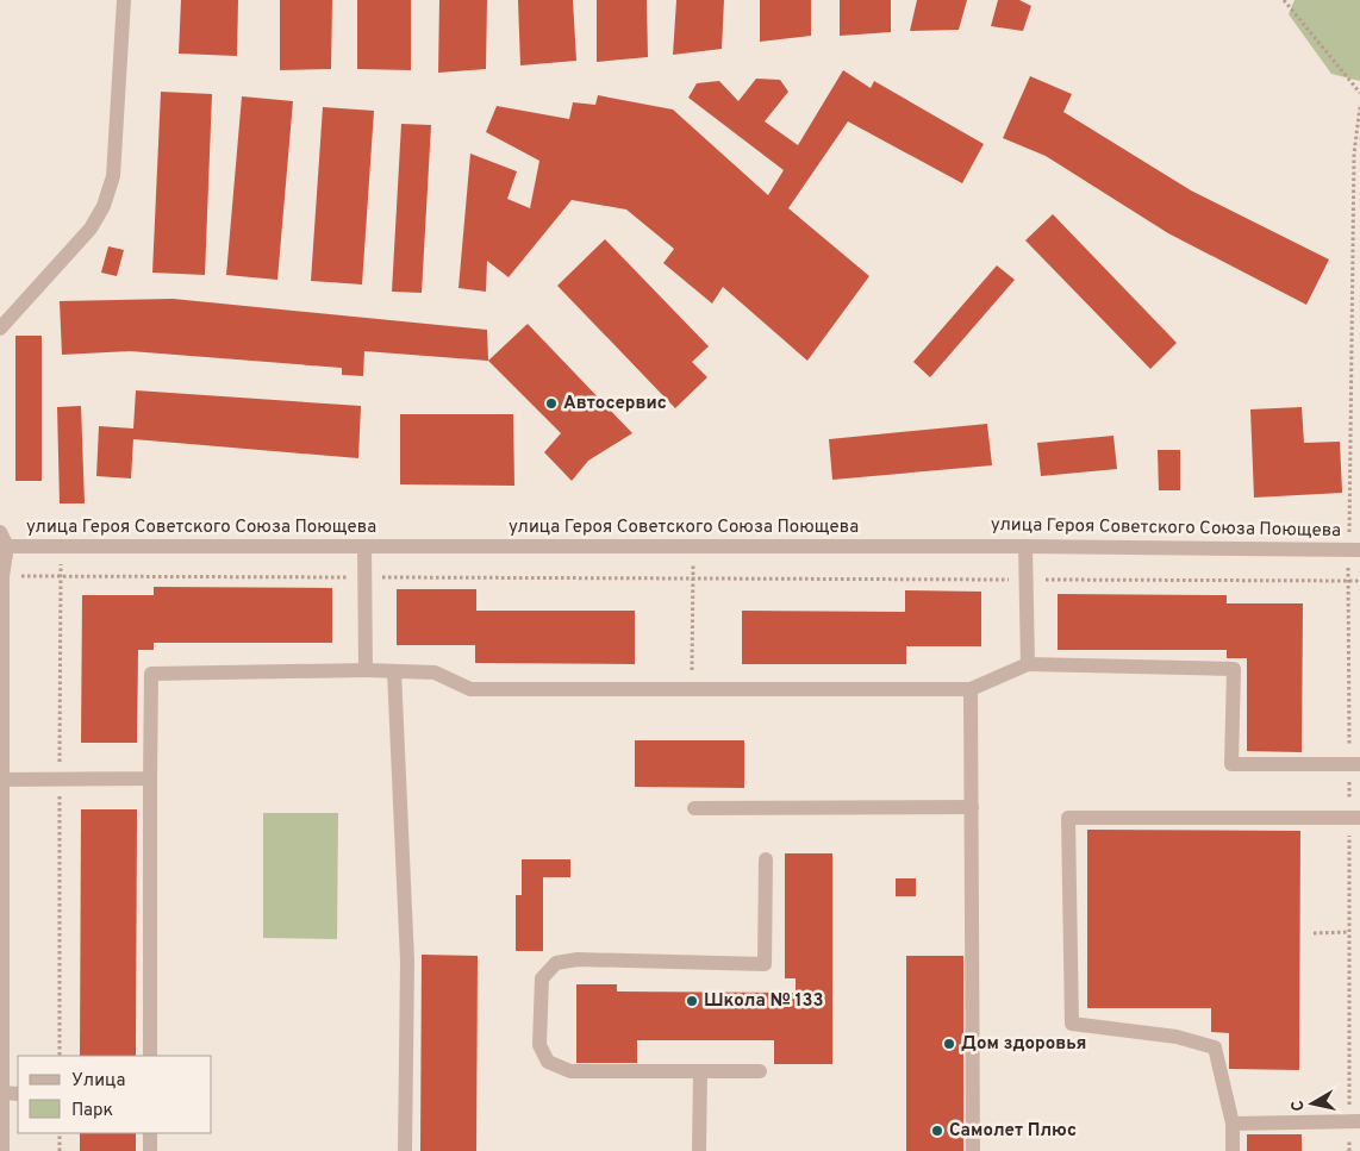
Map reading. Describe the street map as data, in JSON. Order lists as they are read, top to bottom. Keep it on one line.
{"streets":{"street":["улица Героя Советского Союза Поющева"]},"places":["Автосервис","Школа № 133","Дом здоровья","Самолет Плюс"],"legend":["Улица","Парк"],"north":"left"}
